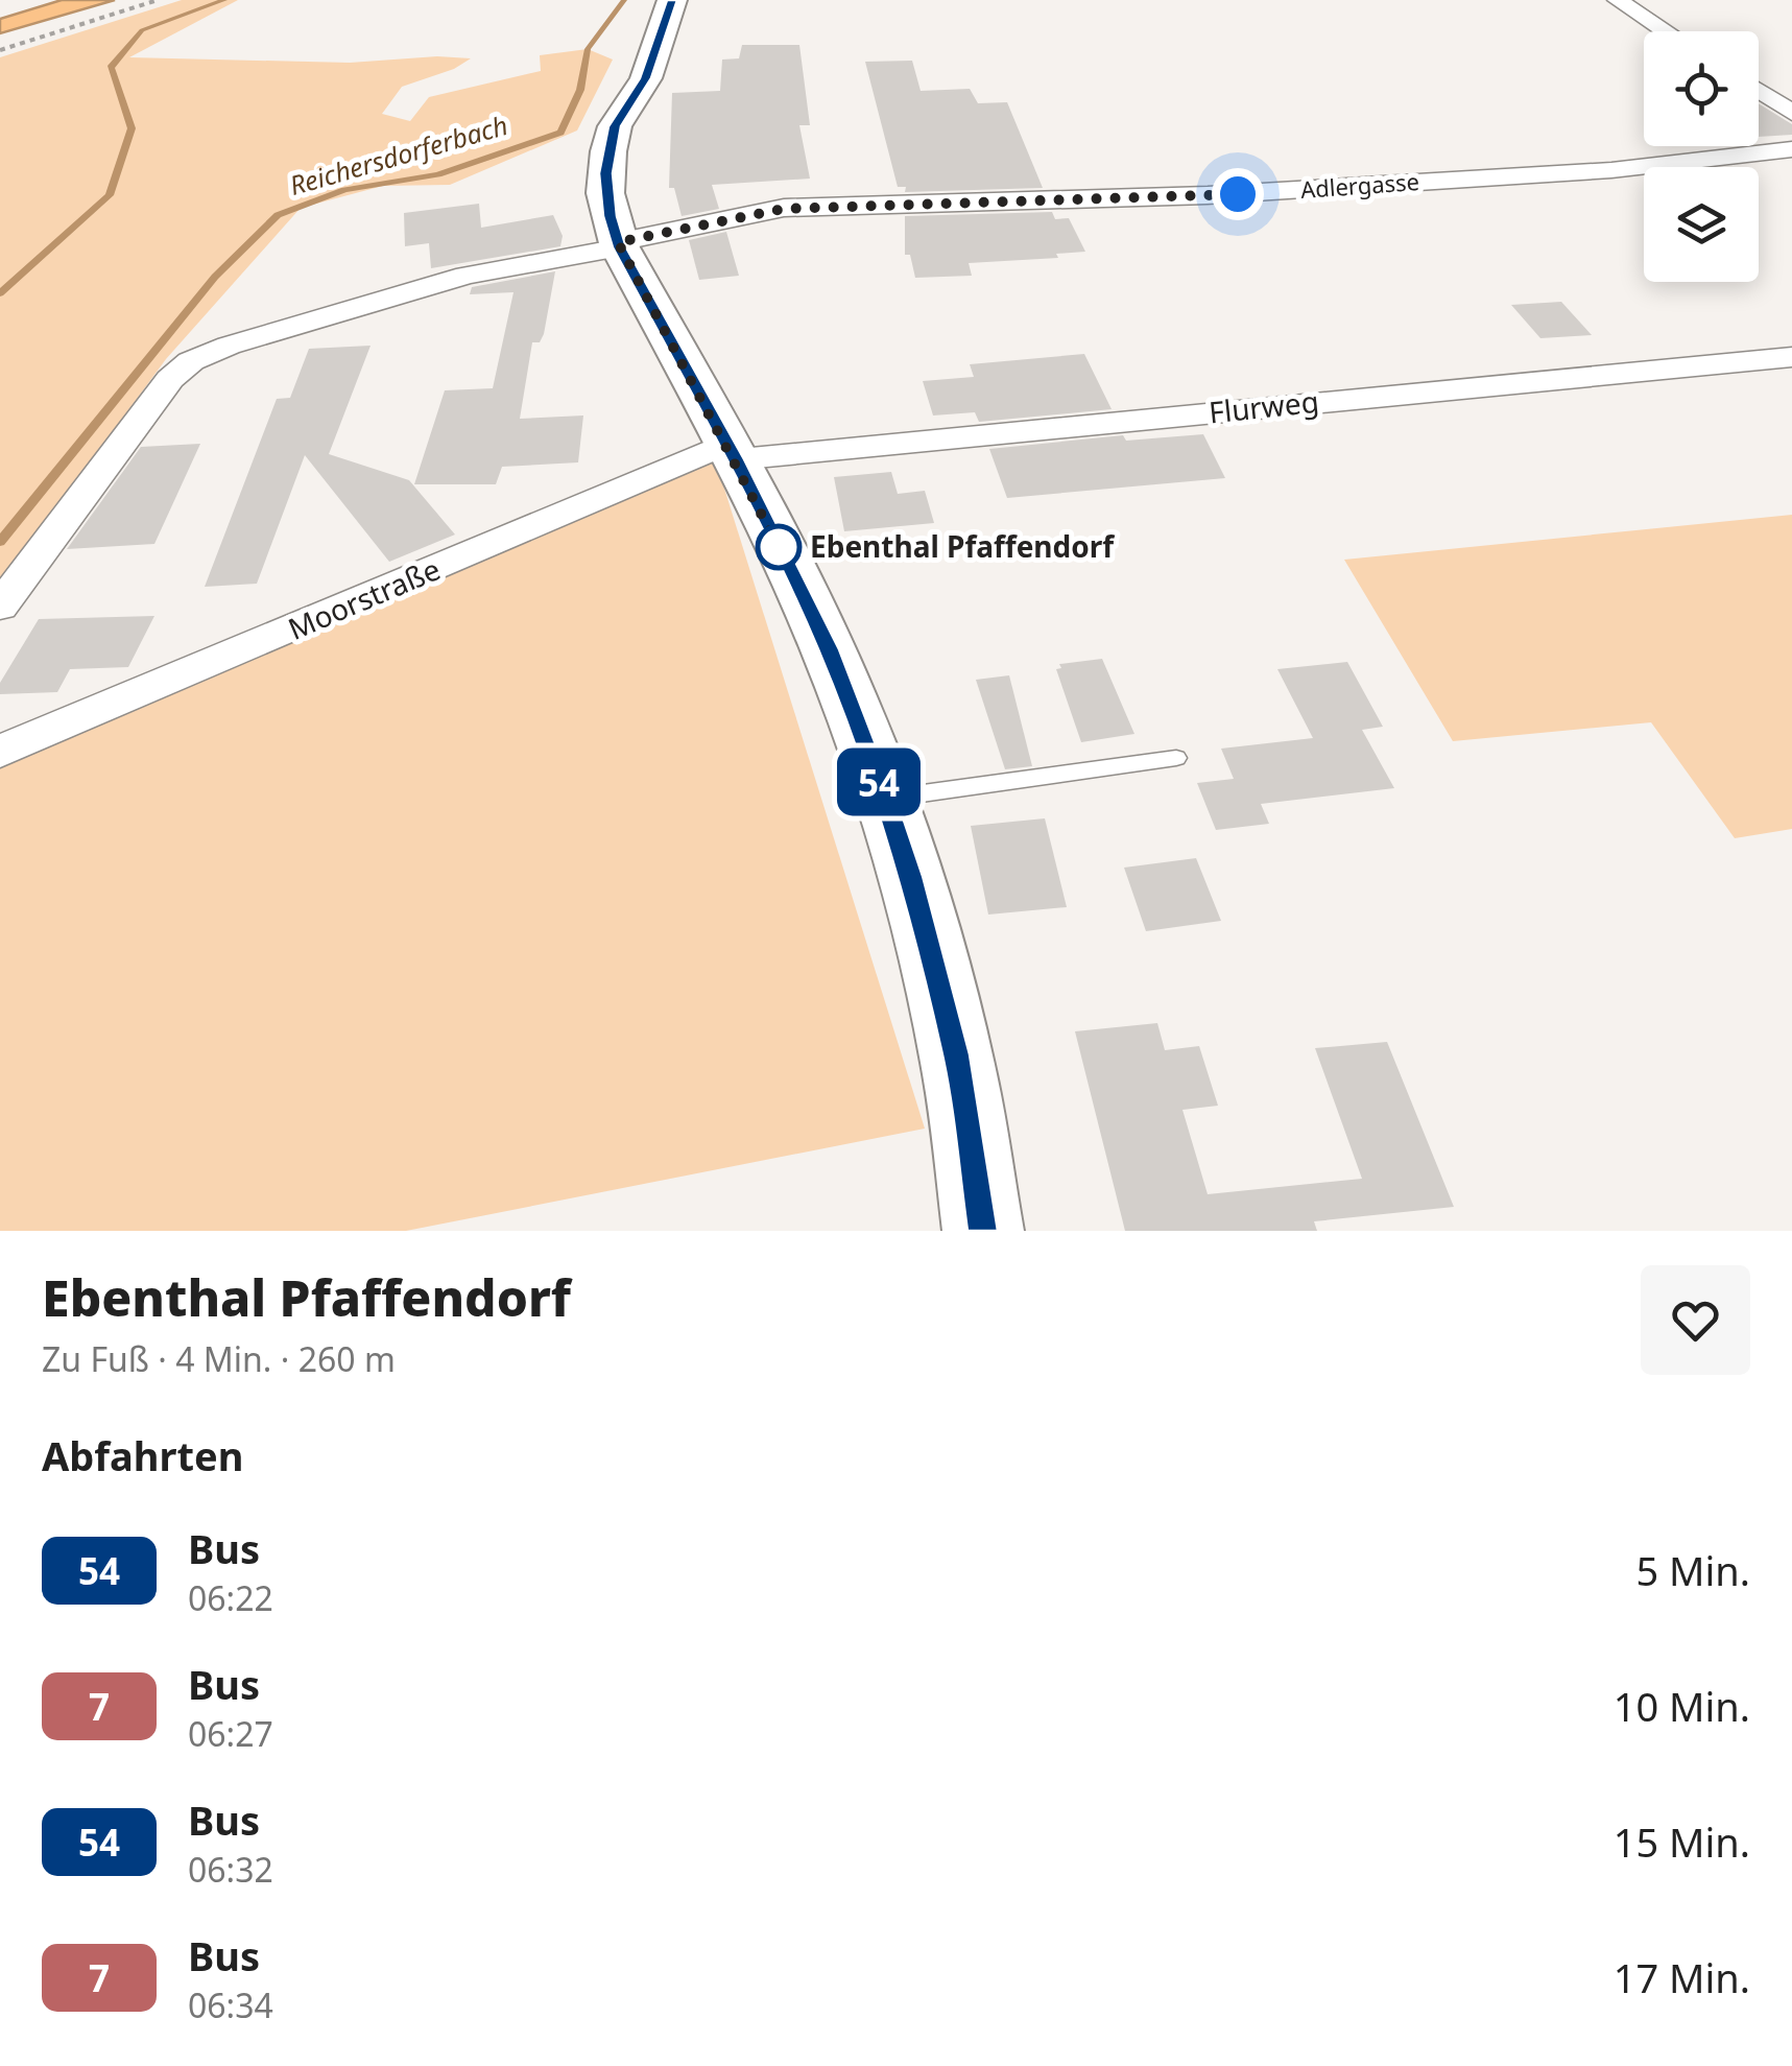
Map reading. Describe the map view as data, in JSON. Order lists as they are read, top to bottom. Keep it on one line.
{"streets":{"street":["Adlergasse","Flurweg","Moorstraße"]},"crossings":[["Flurweg","Moorstraße"]],"water":["Reichersdorferbach"],"places":["Ebenthal Pfaffendorf"],"lines":["bus line 54"],"page":{"on_map":"54","heading":[["Ebenthal Pfaffendorf","Zu Fuß · 4 Min. · 260 m"],"Abfahrten"],"list":[{"mark":"54","name":"Bus","note":"06:22","value":"5 Min."},{"mark":"7","name":"Bus","note":"06:27","value":"10 Min."},{"mark":"54","name":"Bus","note":"06:32","value":"15 Min."},{"mark":"7","name":"Bus","note":"06:34","value":"17 Min."}]}}
